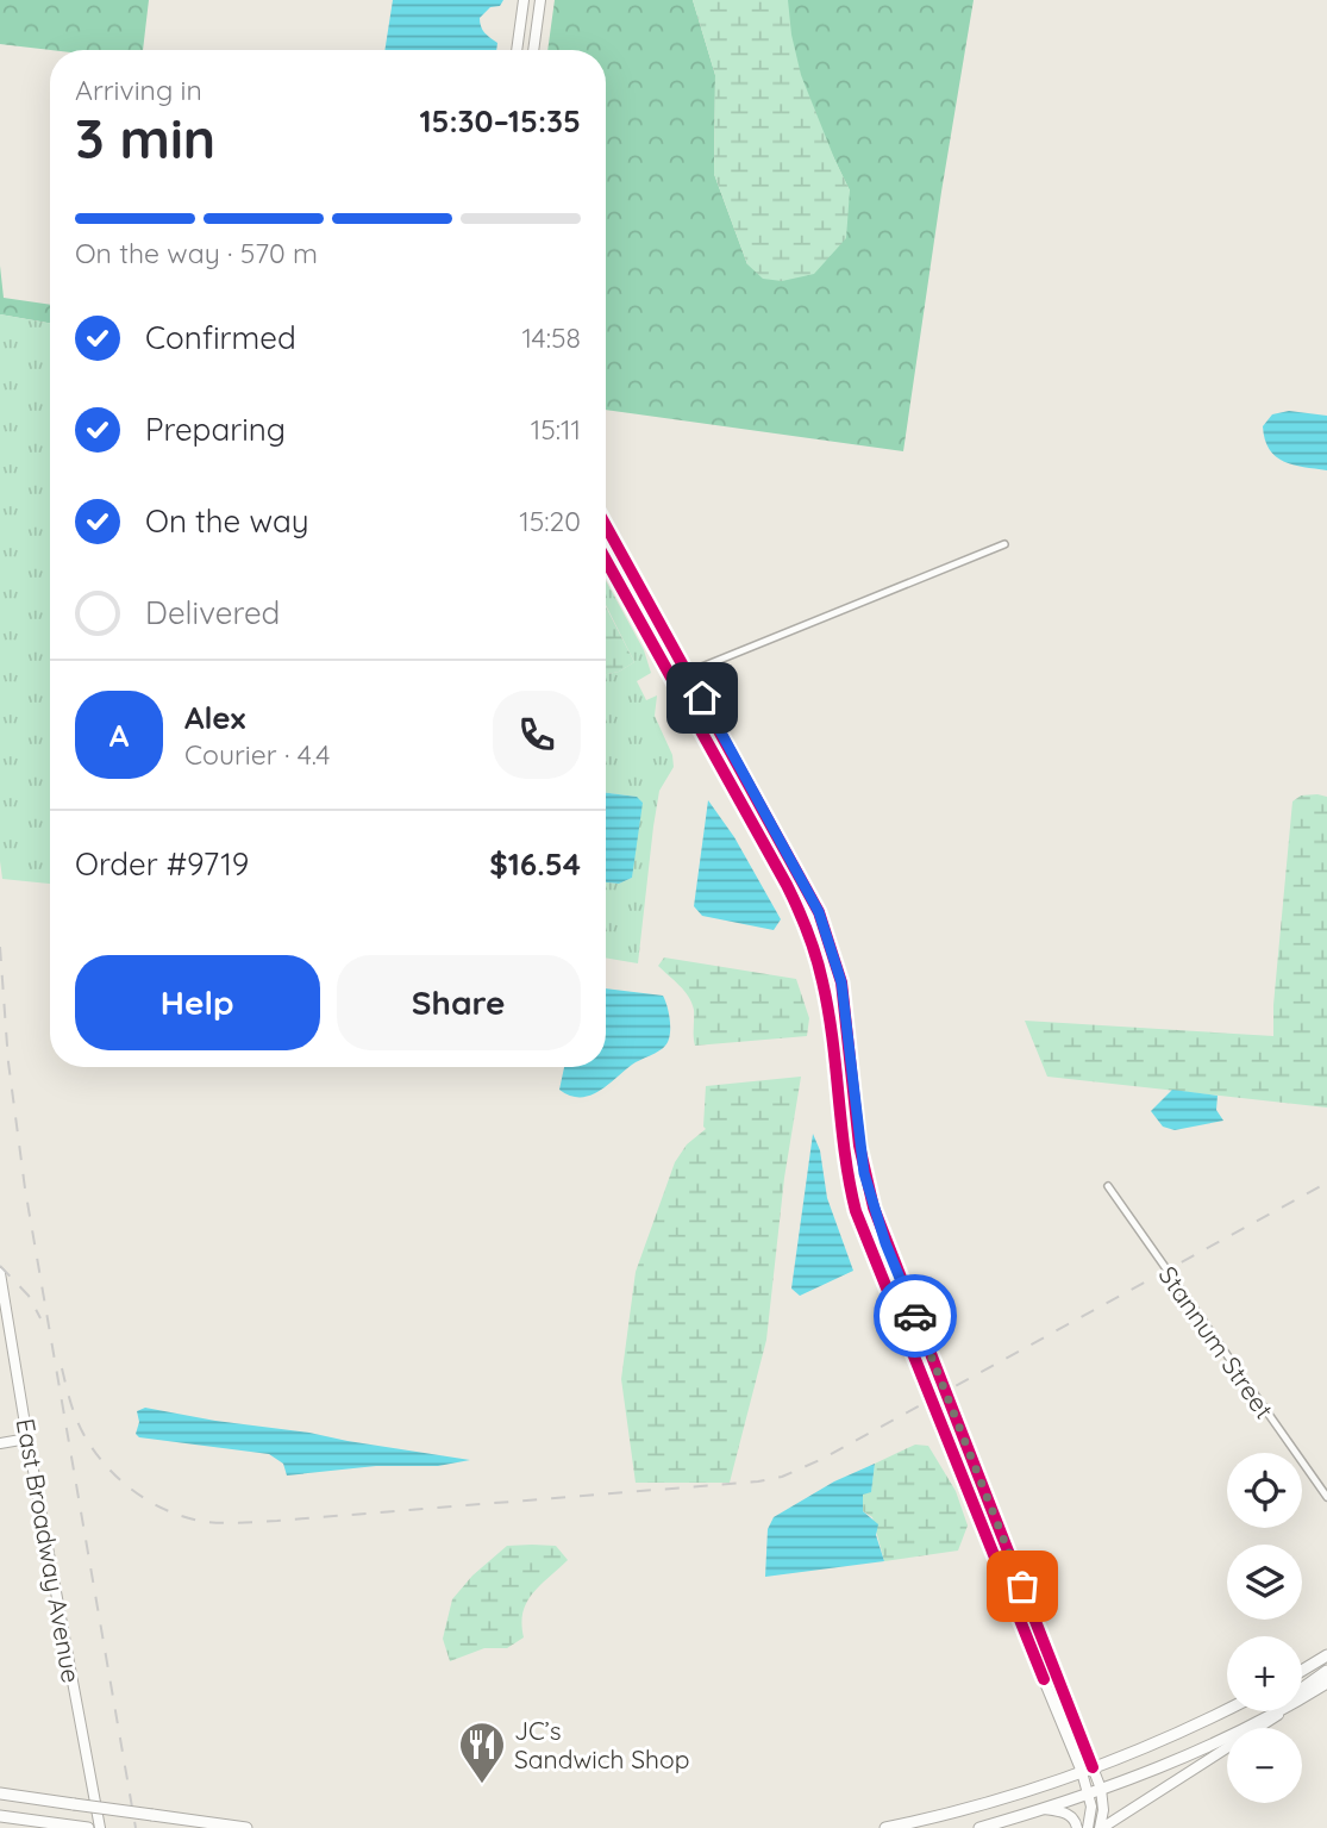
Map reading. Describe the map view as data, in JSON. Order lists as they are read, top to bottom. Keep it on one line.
{"streets":{"street":["Stannum Street","East Broadway Avenue"]},"places":{"restaurant":["JC’s Sandwich Shop"]},"page":{"heading":["3 min","Arriving in","15:30–15:35"],"panel":["Alex","Courier · 4.4","Order #9719","$16.54"],"bar":"On the way · 570 m","list":[["Confirmed","14:58"],["Preparing","15:11"],["On the way","15:20"],"Delivered"],"round":"A","buttons":["Help","Share"],"map_buttons":["+","−"]}}
